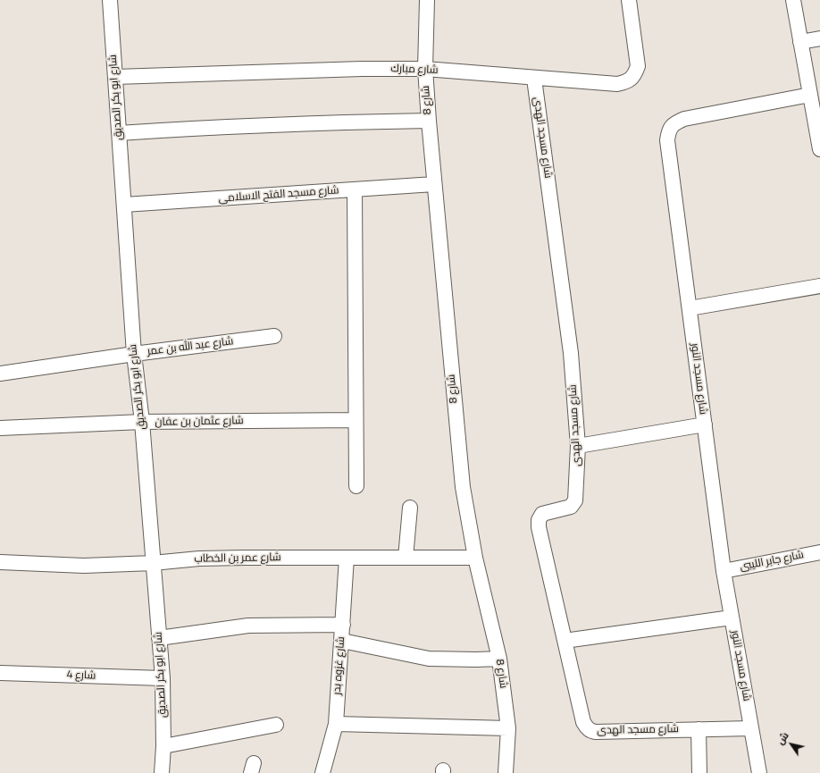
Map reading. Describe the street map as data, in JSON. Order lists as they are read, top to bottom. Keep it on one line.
{"streets":{"street":["شارع مبارك","شارع ابو بكر الصديق","شارع 8","شارع مسجد الهدى","شارع مسجد الفتح الاسلامى","شارع عبد الله بن عمر","شارع مسجد النور","شارع عثمان بن عفان","شارع عمر بن الخطاب","شارع جابر الليبى","شارع غزوه بدر","شارع 4"]},"crossings":[["شارع مبارك","شارع ابو بكر الصديق"],["شارع مبارك","شارع 8"],["شارع مبارك","شارع مسجد الهدى"],["شارع ابو بكر الصديق","شارع مسجد الفتح الاسلامى"],["شارع ابو بكر الصديق","شارع عبد الله بن عمر"],["شارع ابو بكر الصديق","شارع عثمان بن عفان"],["شارع ابو بكر الصديق","شارع عمر بن الخطاب"],["شارع ابو بكر الصديق","شارع 4"],["شارع 8","شارع مسجد الفتح الاسلامى"],["شارع 8","شارع عمر بن الخطاب"],["شارع مسجد الهدى","شارع مسجد النور"],["شارع مسجد النور","شارع جابر الليبى"],["شارع عمر بن الخطاب","شارع غزوه بدر"]],"north":"top left"}
